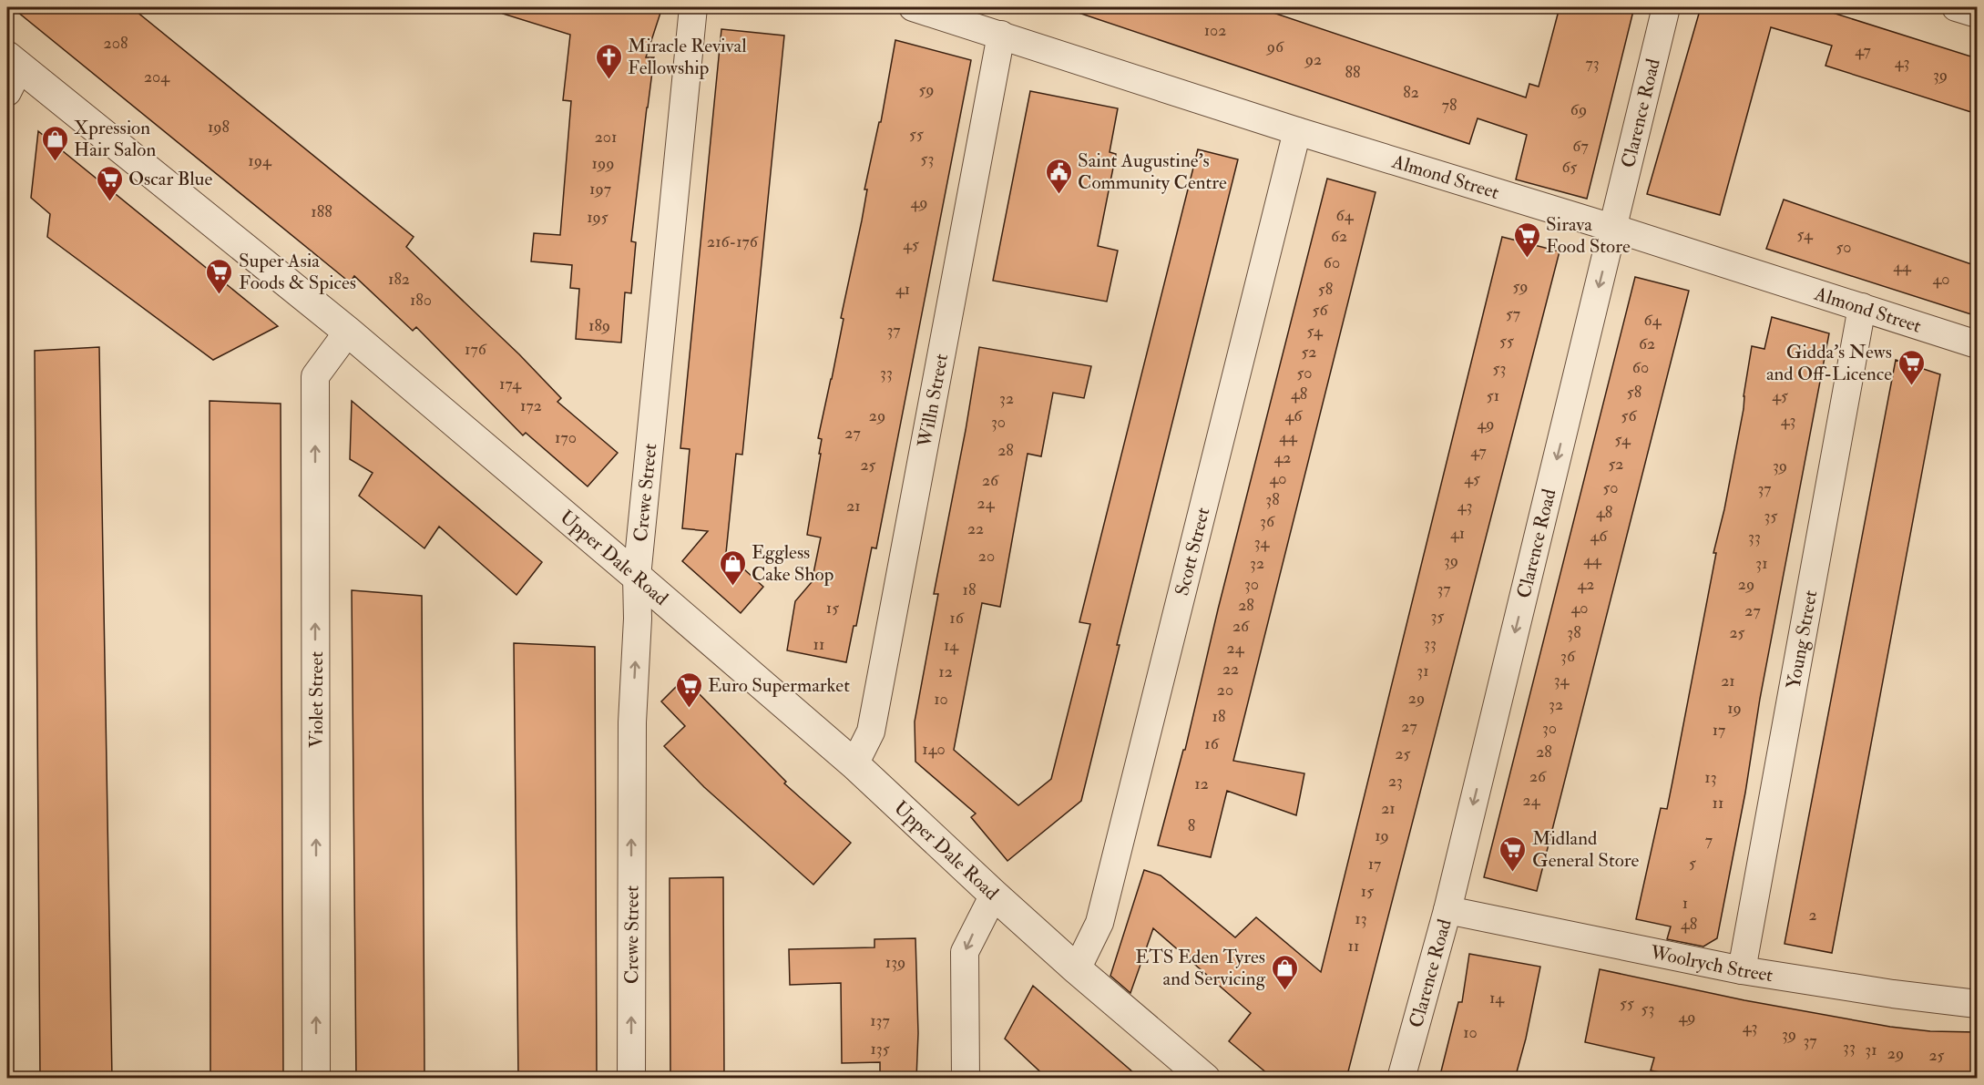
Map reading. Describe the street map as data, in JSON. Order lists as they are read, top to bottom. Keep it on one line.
{"streets":{"street":["Clarence Road","Almond Street","Willn Street","Crewe Street","Scott Street","Upper Dale Road","Young Street","Violet Street","Woolrych Street"]},"crossings":[["Clarence Road","Almond Street"],["Clarence Road","Woolrych Street"],["Almond Street","Willn Street"],["Almond Street","Scott Street"],["Almond Street","Young Street"],["Willn Street","Upper Dale Road"],["Crewe Street","Upper Dale Road"],["Scott Street","Upper Dale Road"],["Upper Dale Road","Violet Street"],["Young Street","Woolrych Street"]],"one_way":["Clarence Road","Crewe Street","Violet Street"],"places":{"church":["Miracle Revival Fellowship"],"shop":["Xpression Hair Salon","Eggless Cake Shop","ETS Eden Tyres and Servicing"],"public building":["Saint Augustine's Community Centre"],"supermarket":["Oscar Blue","Sirava Food Store","Super Asia Foods & Spices","Gidda's News and Off-Licence","Euro Supermarket","Midland General Store"]},"house_numbers":["102","208","96","47","92","43","73","88","39","204","59","82","78","69","198","55","201","67","53","194","199","65","197","49","188","64","195","54","62","216-176","45","50","60","44","182","40","59","41","58","180","56","57","64","189","37","54","55","62","176","52","60","53","33","50","174","58","48","51","45","32","172","29","46","56","43","30","49","27","44","170","54","28","47","42","52","25","39","40","45","26","50","37","38","24","21","43","48","35","36","22","41","46","33","34","20","44","39","32","31","30","42","29","37","18","28","15","40","27","35","16","26","38","25","33","11","14","24","36","22","31","12","34","21","20","29","10","32","19","18","27","30","17","16","140","28","25","26","13","23","12","24","11","21","8","19","7","5","17","15","1","2","13","48","11","139","14","55","53","49","137","43","10","39","37","33","135","31","29","25"]}
